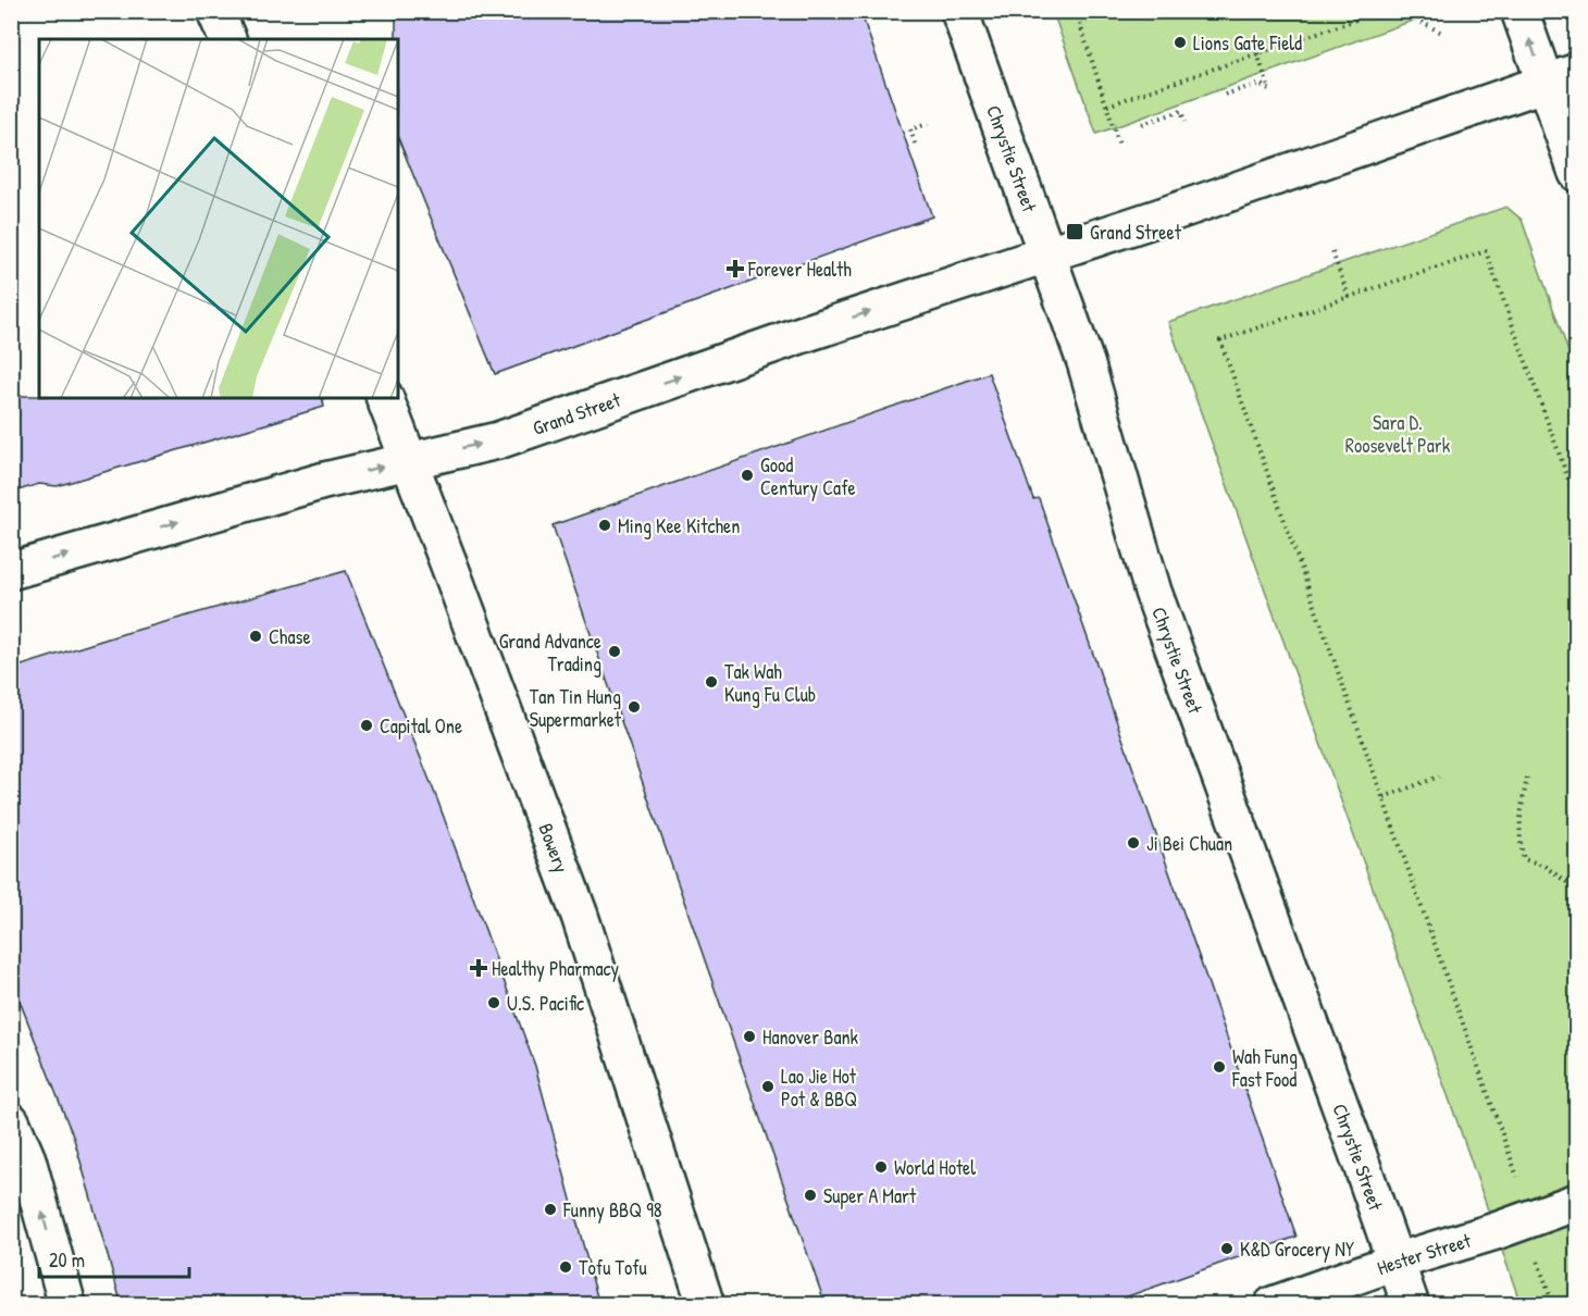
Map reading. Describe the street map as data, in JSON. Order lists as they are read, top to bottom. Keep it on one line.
{"streets":{"main road":["Chrystie Street","Grand Street","Bowery","Hester Street"]},"crossings":[["Chrystie Street","Grand Street"],["Chrystie Street","Hester Street"],["Grand Street","Bowery"]],"one_way":["Grand Street"],"parks":["Sara D. Roosevelt Park"],"places":{"other":["Lions Gate Field","Good Century Cafe","Ming Kee Kitchen","Chase","Grand Advance Trading","Tak Wah Kung Fu Club","Tan Tin Hung Supermarket","Capital One","Ji Bei Chuan","U.S. Pacific","Hanover Bank","Wah Fung Fast Food","Lao Jie Hot Pot & BBQ","World Hotel","Super A Mart","Funny BBQ 98","K&D Grocery NY","Tofu Tofu"],"transit":["Grand Street"],"health":["Forever Health","Healthy Pharmacy"]},"scale_bar":"20 m"}
